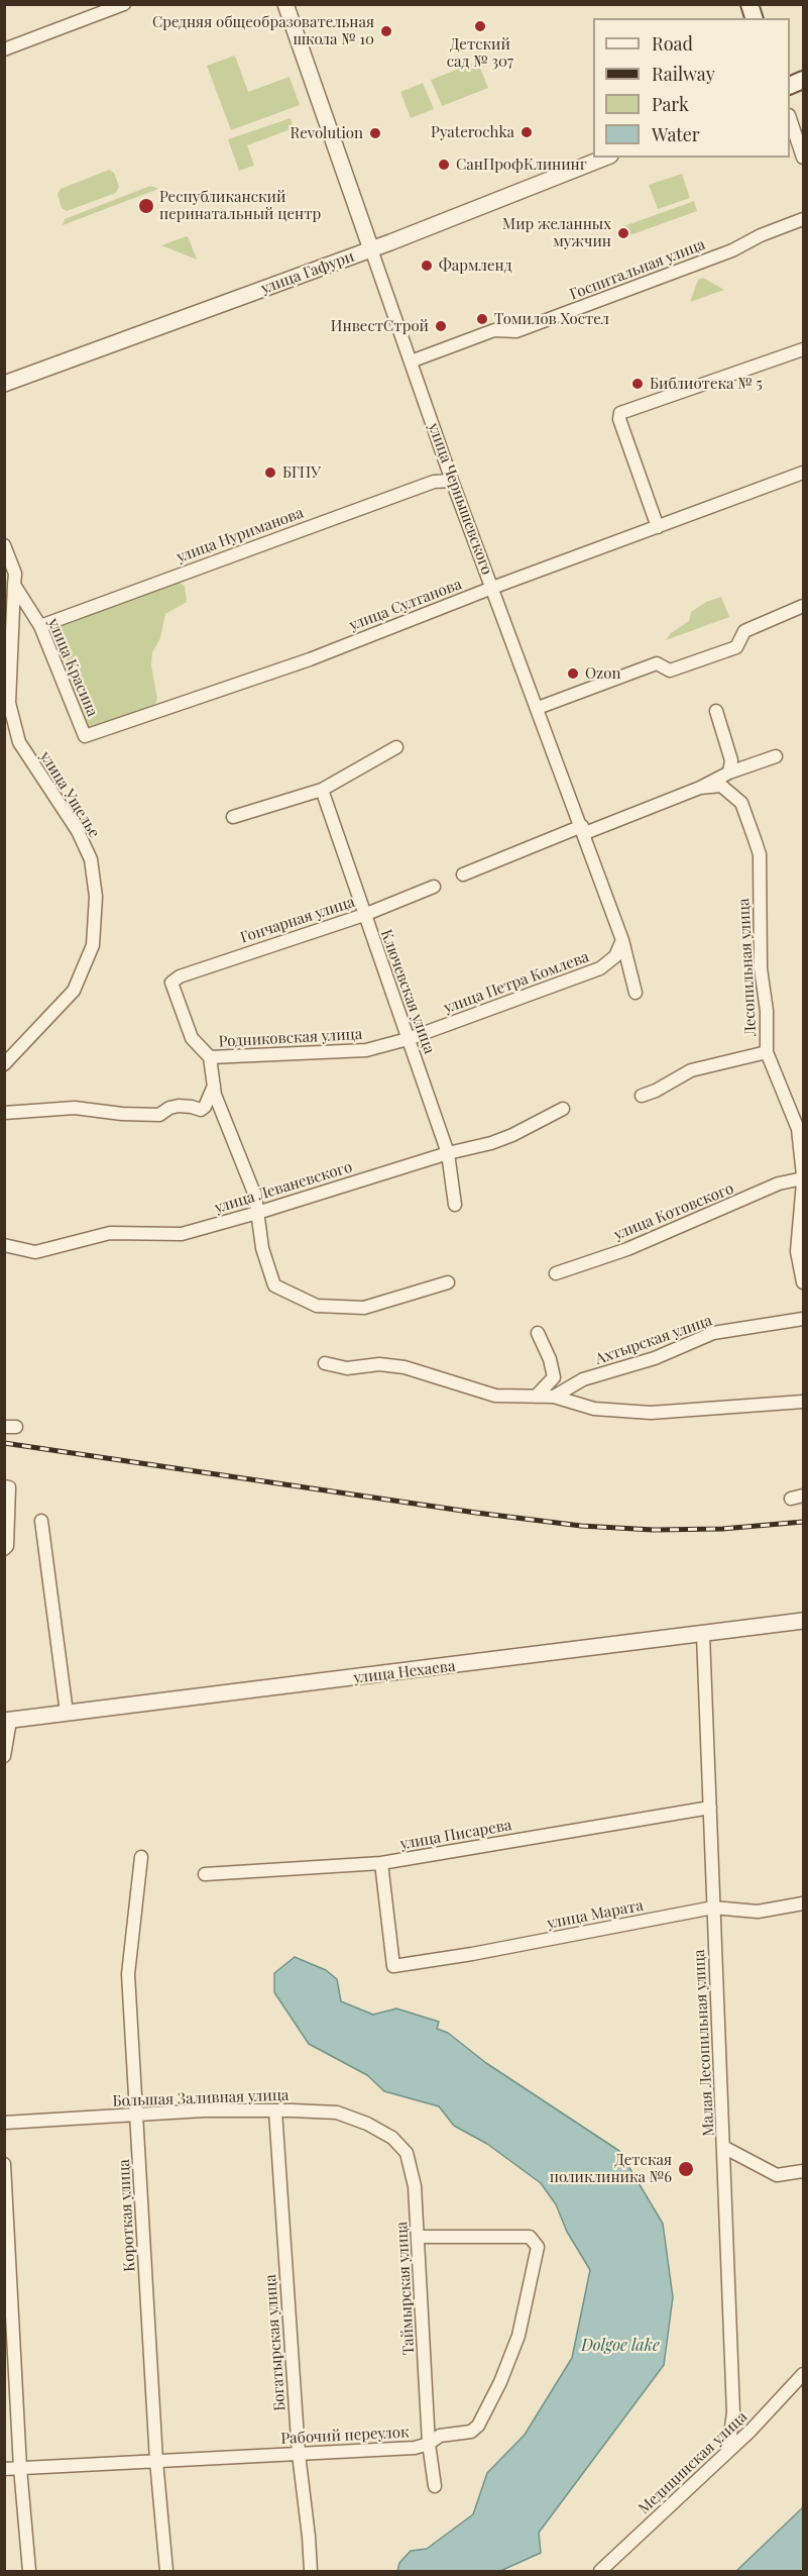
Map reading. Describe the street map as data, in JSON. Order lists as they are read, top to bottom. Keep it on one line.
{"streets":{"street":["Госпитальная улица","улица Гафури","улица Чернышевского","улица Нуриманова","улица Султанова","улица Красина","улица Ущелье","Гончарная улица","Лесопильная улица","улица Петра Комлева","Ключевская улица","Родниковская улица","улица Леваневского","улица Котовского","Ахтырская улица","улица Нехаева","улица Писарева","улица Марата","Малая Лесопильная улица","Большая Заливная улица","Короткая улица","Таймырская улица","Богатырская улица","Рабочий переулок","Медицинская улица"]},"crossings":[["Госпитальная улица","улица Чернышевского"],["улица Гафури","улица Чернышевского"],["улица Чернышевского","улица Нуриманова"],["улица Чернышевского","улица Султанова"],["улица Чернышевского","улица Петра Комлева"],["улица Нуриманова","улица Красина"],["улица Султанова","улица Красина"],["улица Красина","улица Ущелье"],["Гончарная улица","Ключевская улица"],["Гончарная улица","Родниковская улица"],["Лесопильная улица","улица Котовского"],["улица Петра Комлева","Ключевская улица"],["улица Петра Комлева","Родниковская улица"],["Ключевская улица","Родниковская улица"],["Ключевская улица","улица Леваневского"],["улица Нехаева","Малая Лесопильная улица"],["улица Писарева","улица Марата"],["улица Писарева","Малая Лесопильная улица"],["улица Марата","Малая Лесопильная улица"],["Малая Лесопильная улица","Медицинская улица"],["Большая Заливная улица","Короткая улица"],["Большая Заливная улица","Таймырская улица"],["Большая Заливная улица","Богатырская улица"],["Короткая улица","Рабочий переулок"],["Таймырская улица","Рабочий переулок"],["Богатырская улица","Рабочий переулок"]],"water":["Dolgoe lake"],"places":["Детский сад № 307","Средняя общеобразовательная школа № 10","Pyaterochka","Revolution","СанПрофКлининг","Республиканский перинатальный центр","Мир желанных мужчин","Фармленд","Томилов Хостел","ИнвестСтрой","Библиотека № 5","БГПУ","Ozon","Детская поликлиника №6"],"legend":["Road","Railway","Park","Water"]}
